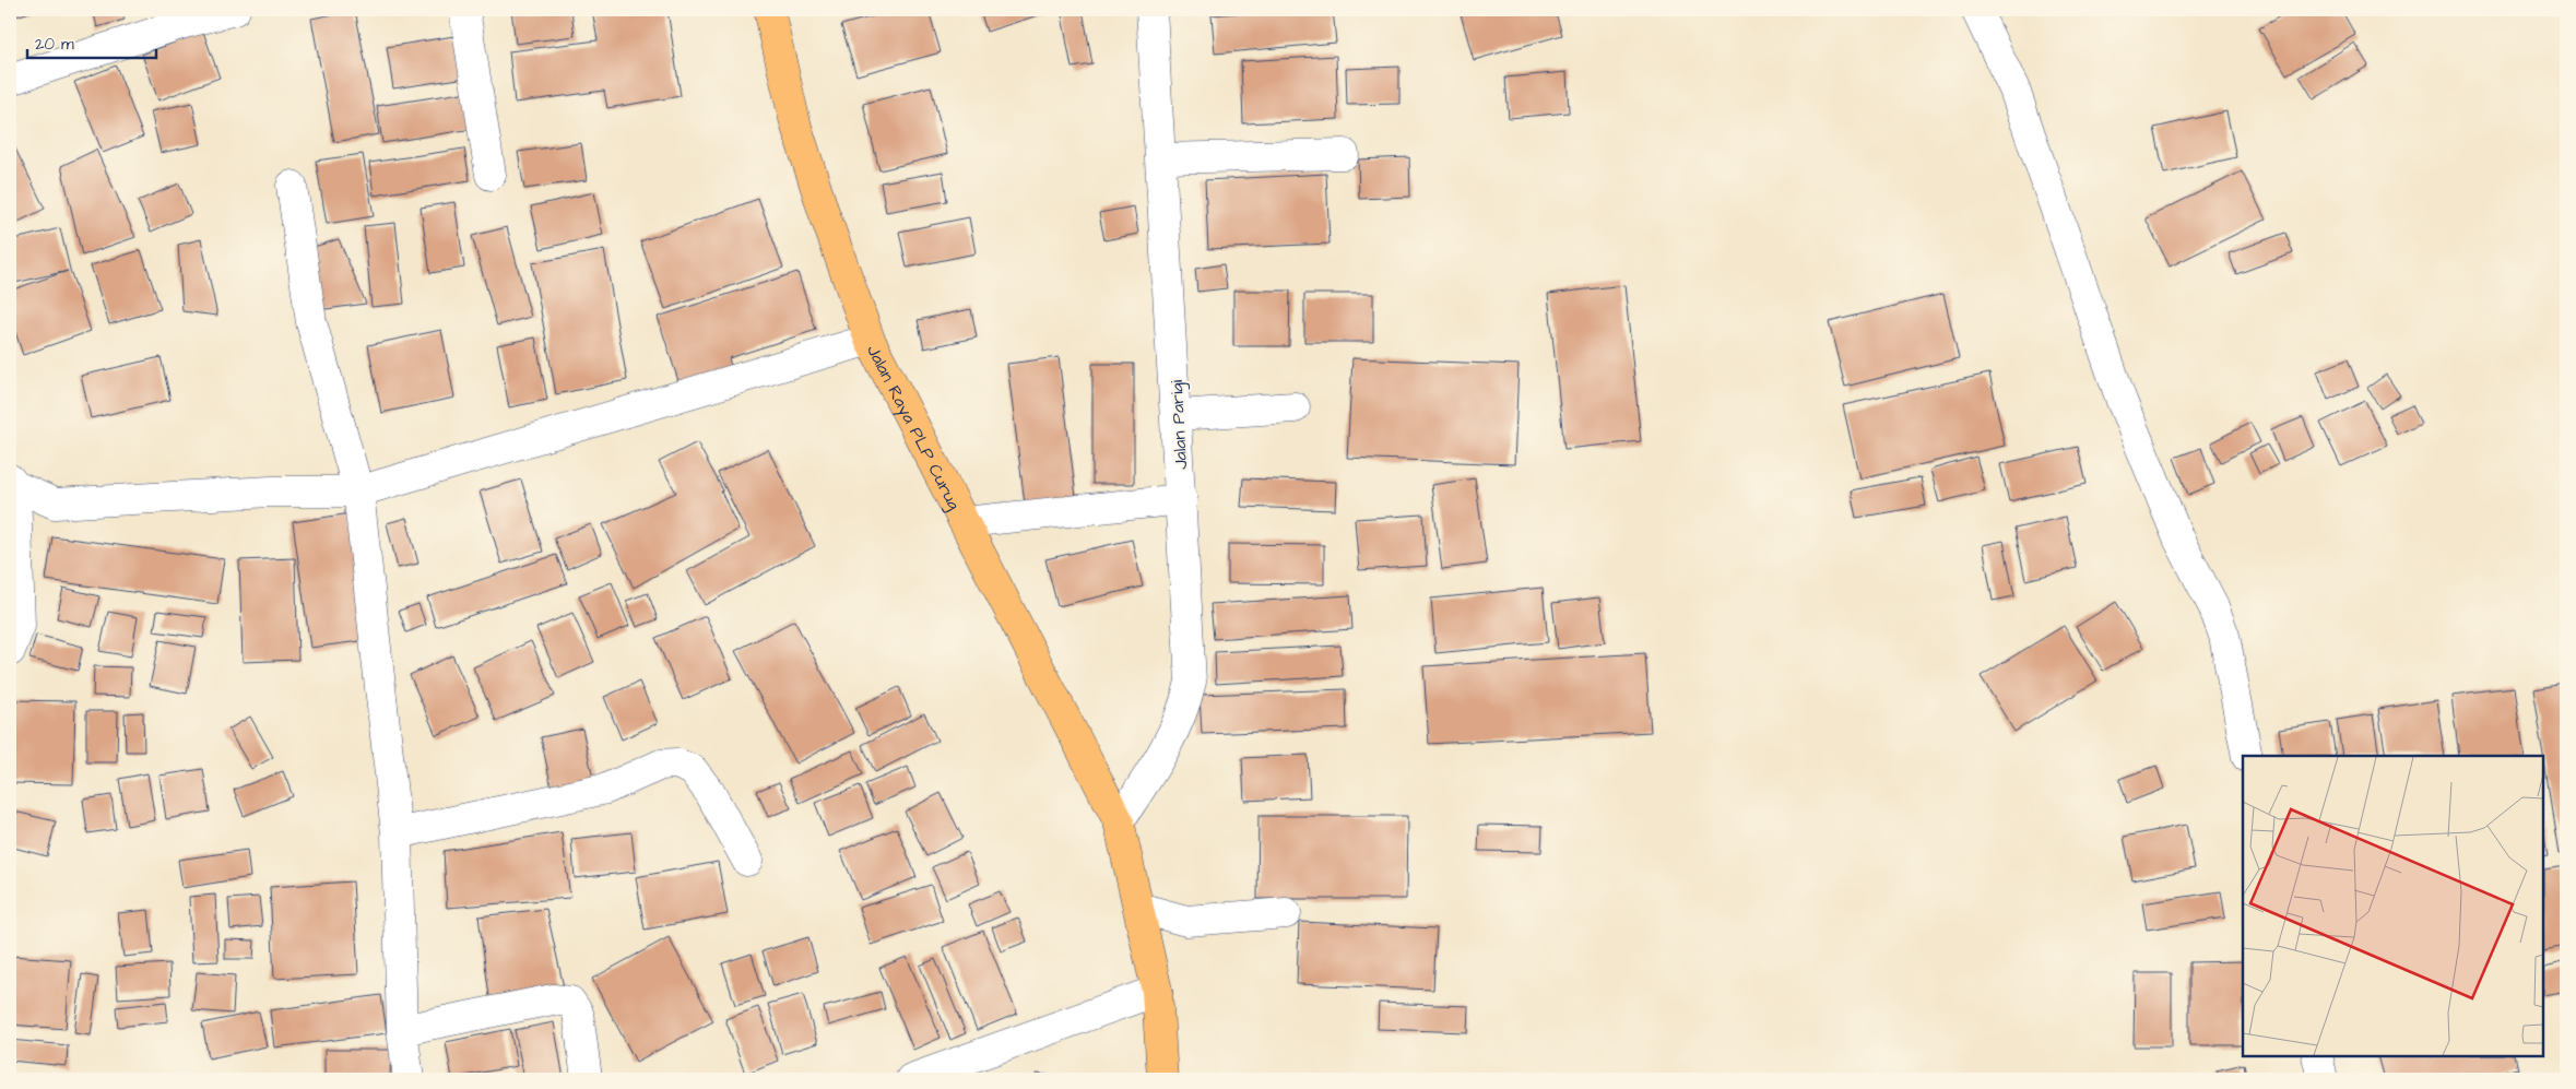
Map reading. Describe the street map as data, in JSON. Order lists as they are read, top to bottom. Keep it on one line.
{"streets":{"main road":["Jalan Raya PLP Curug"],"street":["Jalan Parigi"]},"crossings":[["Jalan Parigi","Jalan Raya PLP Curug"]],"scale_bar":"20 m"}
